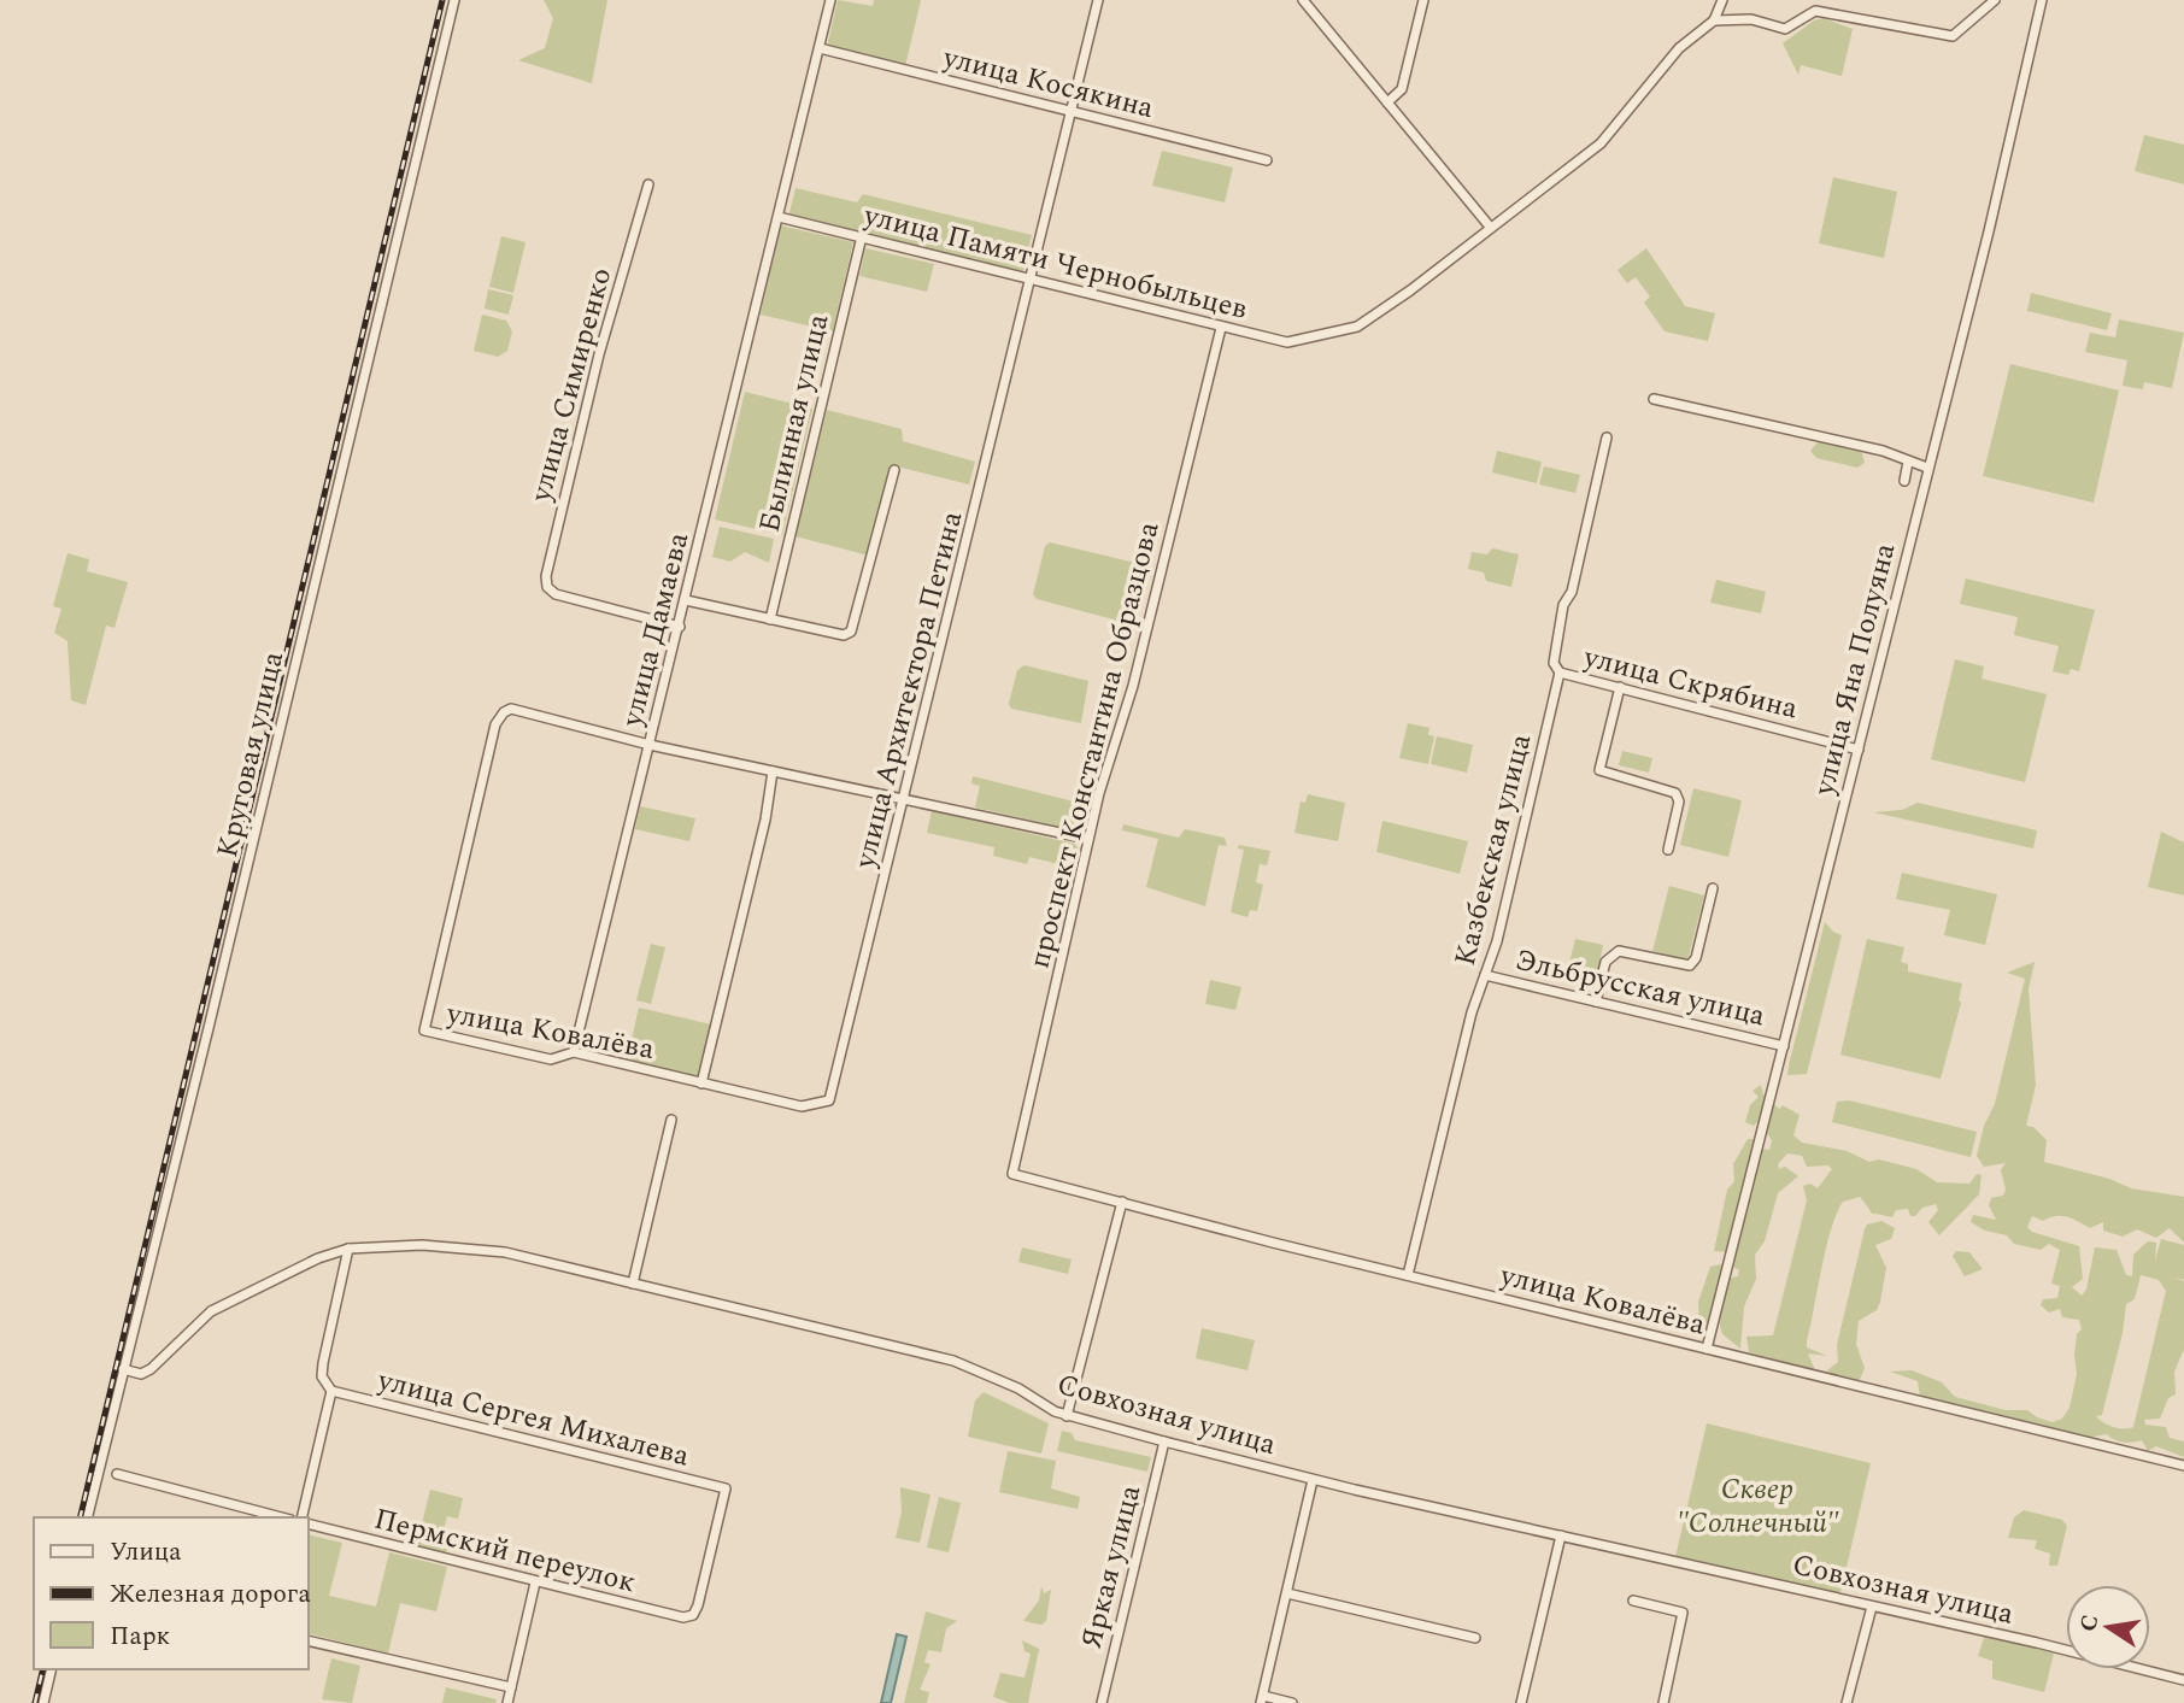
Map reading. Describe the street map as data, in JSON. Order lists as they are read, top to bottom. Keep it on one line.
{"streets":{"street":["улица Косякина","улица Памяти Чернобыльцев","улица Симиренко","Былинная улица","улица Дамаева","улица Яна Полуяна","улица Скрябина","улица Архитектора Петина","проспект Константина Образцова","Круговая улица","Казбекская улица","Эльбрусская улица","улица Ковалёва","Совхозная улица","улица Сергея Михалева","Пермский переулок","Яркая улица"]},"crossings":[["улица Косякина","улица Дамаева"],["улица Косякина","улица Архитектора Петина"],["улица Памяти Чернобыльцев","Былинная улица"],["улица Памяти Чернобыльцев","улица Дамаева"],["улица Памяти Чернобыльцев","улица Архитектора Петина"],["улица Памяти Чернобыльцев","проспект Константина Образцова"],["улица Симиренко","улица Дамаева"],["улица Дамаева","улица Ковалёва"],["улица Яна Полуяна","улица Скрябина"],["улица Яна Полуяна","Эльбрусская улица"],["улица Яна Полуяна","улица Ковалёва"],["улица Скрябина","Казбекская улица"],["улица Архитектора Петина","улица Ковалёва"],["проспект Константина Образцова","улица Ковалёва"],["Круговая улица","Совхозная улица"],["Казбекская улица","Эльбрусская улица"],["Казбекская улица","улица Ковалёва"],["Совхозная улица","Яркая улица"],["улица Сергея Михалева","Пермский переулок"]],"parks":["Сквер \"Солнечный\""],"legend":["Улица","Железная дорога","Парк"],"north":"left"}
